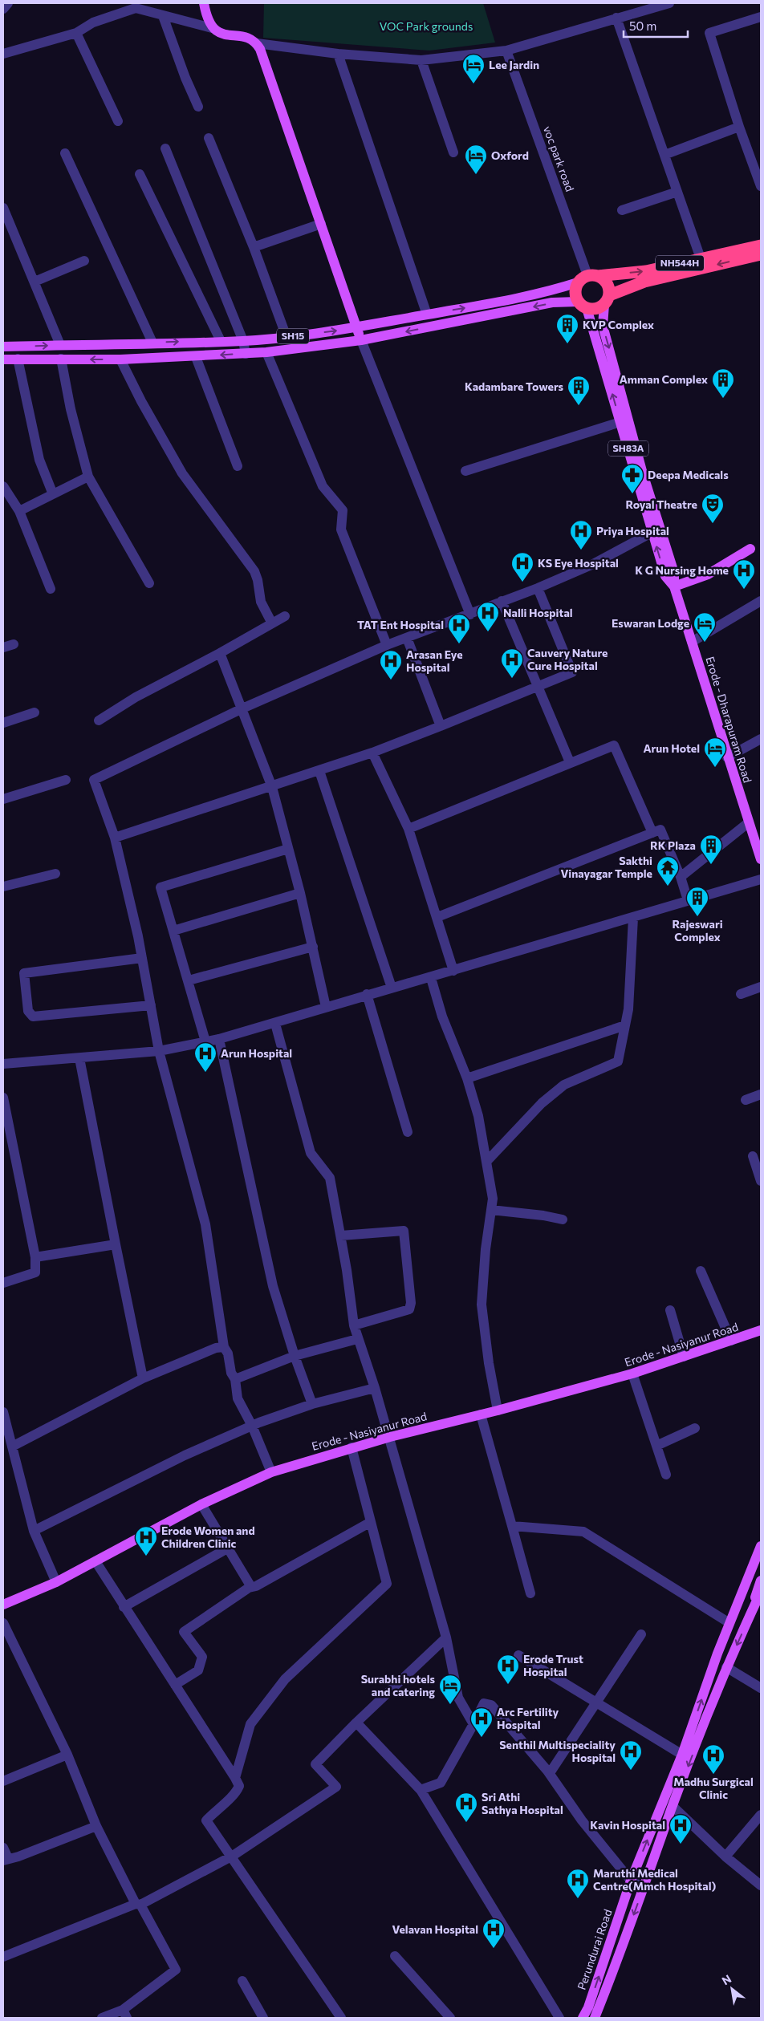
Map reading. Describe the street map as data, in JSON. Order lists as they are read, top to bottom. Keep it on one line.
{"streets":{"highway":["NH544H"],"main road":["SH15","SH83A","Erode - Dharapuram Road","Erode - Nasiyanur Road","Perundurai Road"],"street":["voc park road"]},"crossings":[["voc park road","NH544H"],["voc park road","SH15"],["voc park road","Erode - Dharapuram Road"],["NH544H","SH15"],["NH544H","Erode - Dharapuram Road"],["SH15","Erode - Dharapuram Road"]],"parks":["VOC Park grounds"],"places":{"hotel":["Lee Jardin","Oxford","Eswaran Lodge","Arun Hotel","Surabhi hotels and catering"],"building":["KVP Complex","Amman Complex","Kadambare Towers","RK Plaza","Rajeswari Complex"],"pharmacy":["Deepa Medicals"],"theatre":["Royal Theatre"],"hospital":["Priya Hospital","KS Eye Hospital","K G Nursing Home","Nalli Hospital","TAT Ent Hospital","Cauvery Nature Cure Hospital","Arasan Eye Hospital","Arun Hospital","Erode Women and Children Clinic","Erode Trust Hospital","Arc Fertility Hospital","Senthil Multispeciality Hospital","Madhu Surgical Clinic","Sri Athi Sathya Hospital","Kavin Hospital","Maruthi Medical Centre(Mmch Hospital)","Velavan Hospital"],"temple":["Sakthi Vinayagar Temple"]},"scale_bar":"50 m","north":"top left"}
